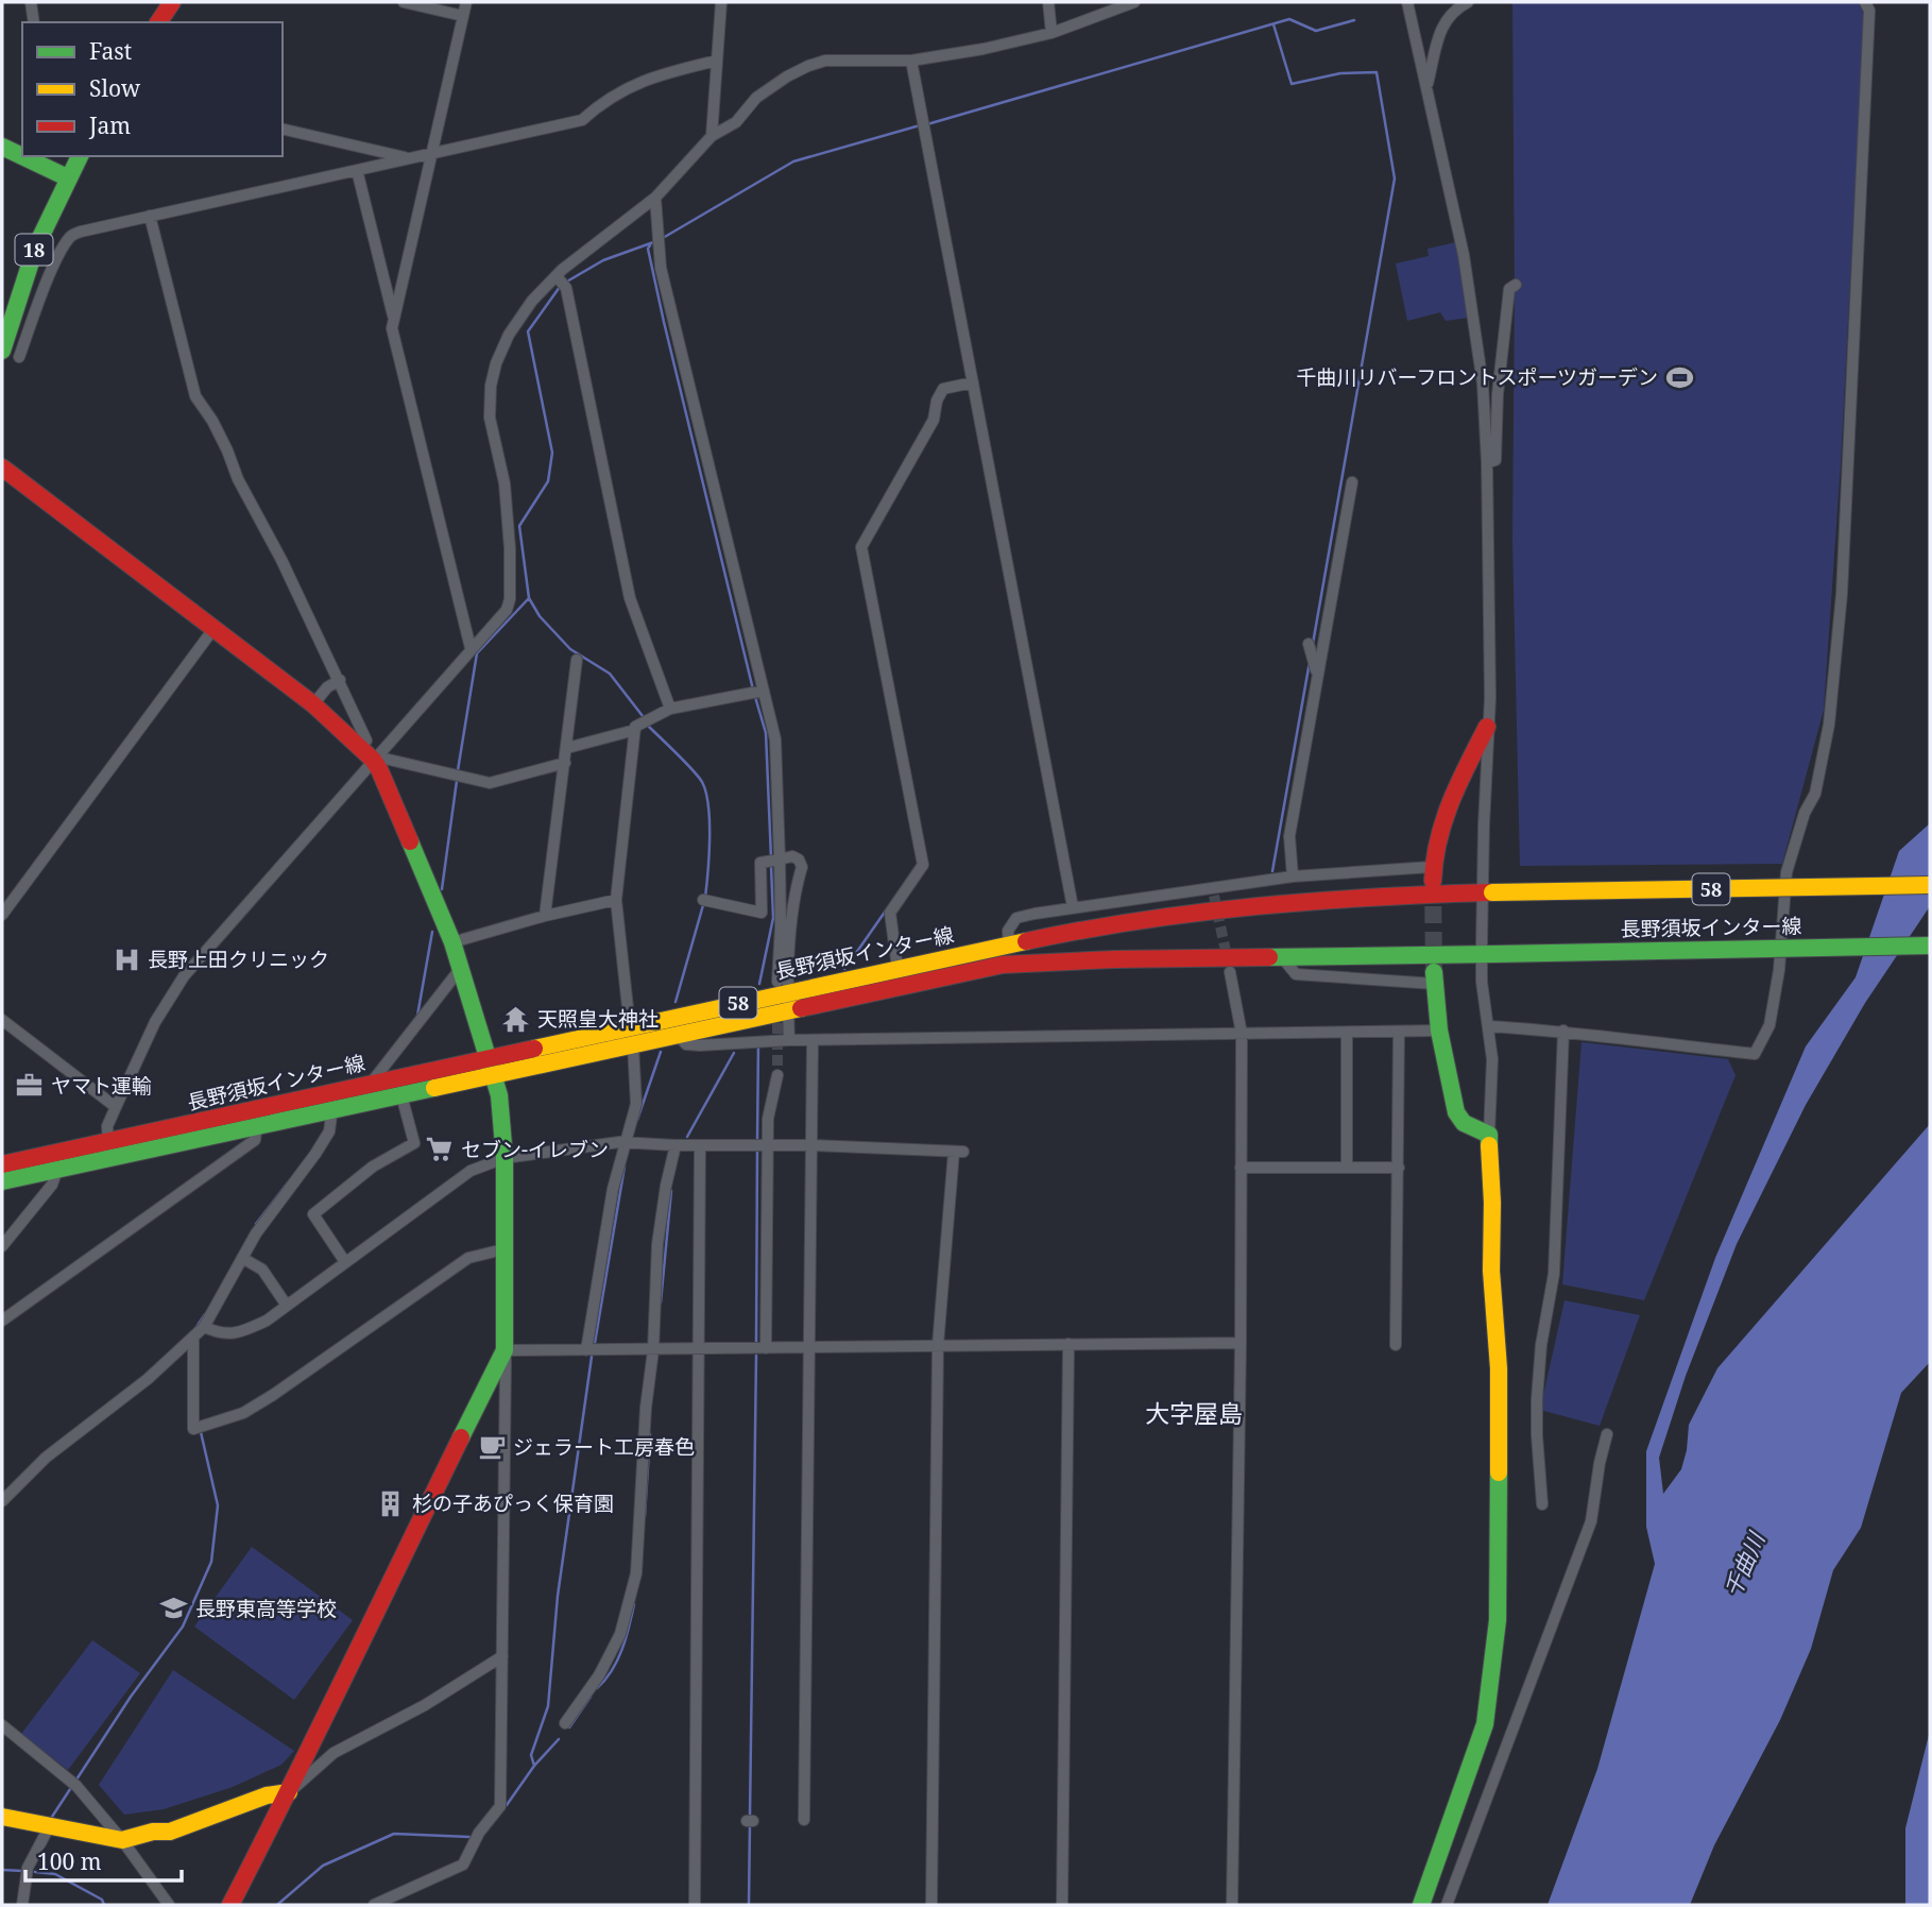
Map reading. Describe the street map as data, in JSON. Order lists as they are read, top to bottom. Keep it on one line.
{"streets":{"main road":["18","58","長野須坂インター線"]},"districts":["大字屋島"],"water":["千曲川"],"places":{"sports":["千曲川リバーフロントスポーツガーデン"],"hospital":["長野上田クリニック"],"temple":["天照皇大神社"],"office":["ヤマト運輸"],"supermarket":["セブン-イレブン"],"cafe":["ジェラート工房春色"],"building":["杉の子あぴっく保育園"],"school or university":["長野東高等学校"]},"legend":["Fast","Slow","Jam"],"scale_bar":"100 m"}
